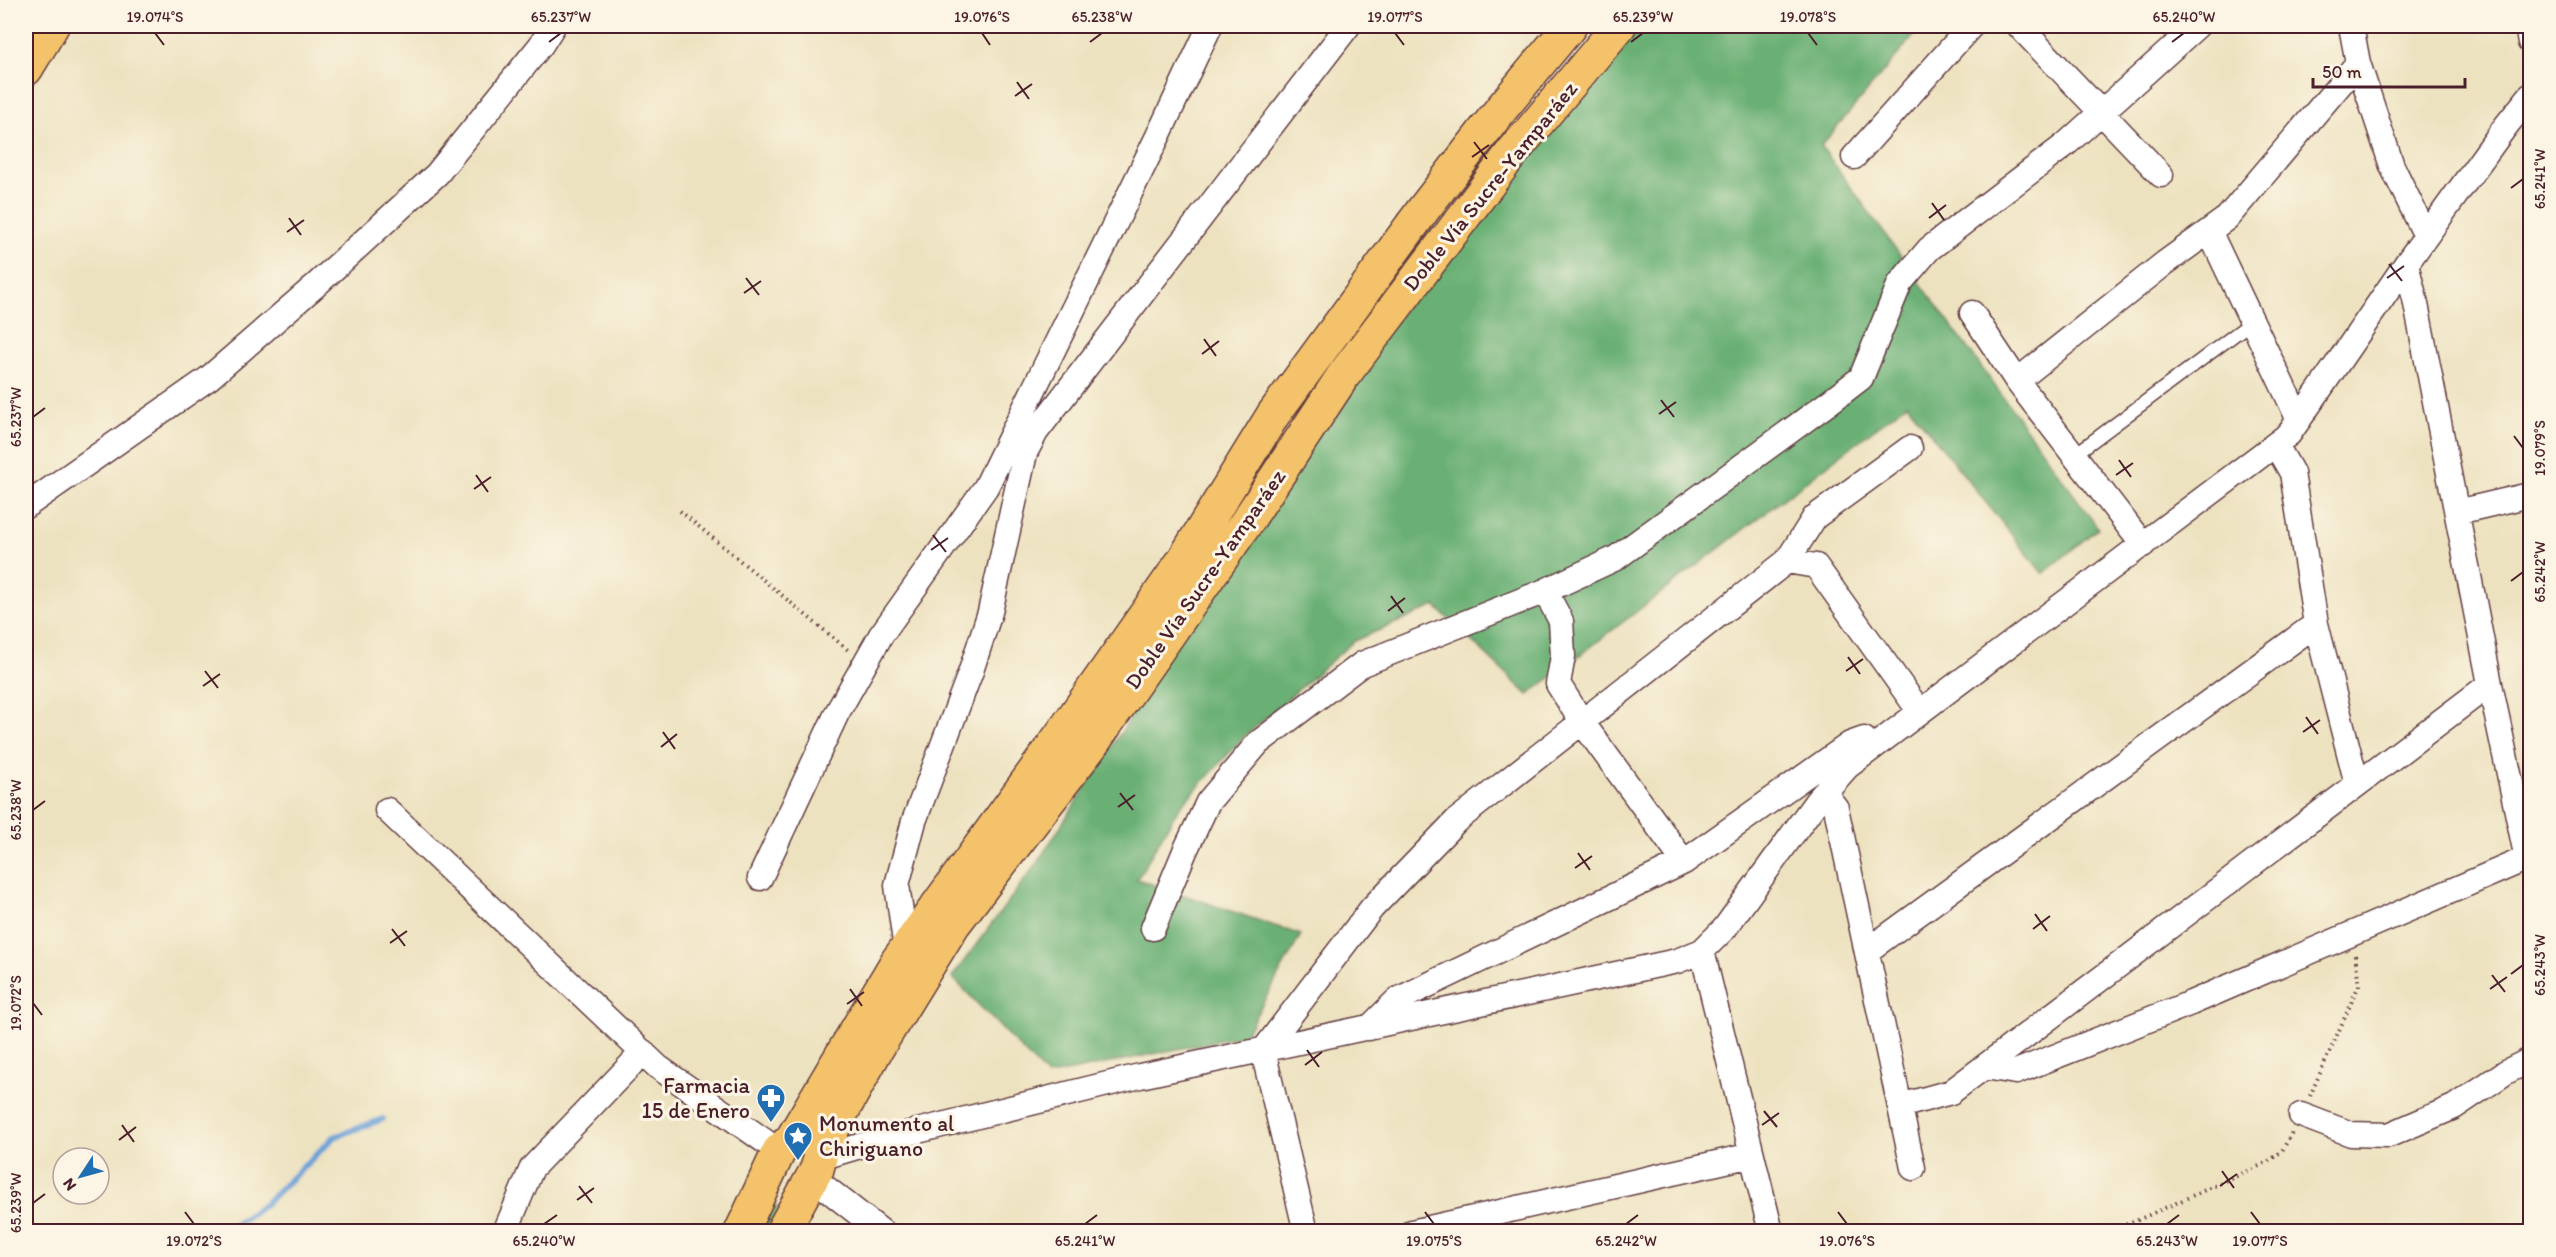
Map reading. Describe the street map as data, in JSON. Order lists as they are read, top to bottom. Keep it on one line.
{"streets":{"main road":["Doble Vía Sucre-Yamparáez"]},"places":{"pharmacy":["Farmacia 15 de Enero"],"place":["Monumento al Chiriguano"]},"scale_bar":"50 m","north":"bottom left","coordinates":["19.074°S","65.237°W","19.076°S","65.238°W","19.077°S","65.239°W","19.078°S","65.240°W","65.241°W","19.079°S","65.242°W","65.243°W","19.072°S","19.075°S"]}
